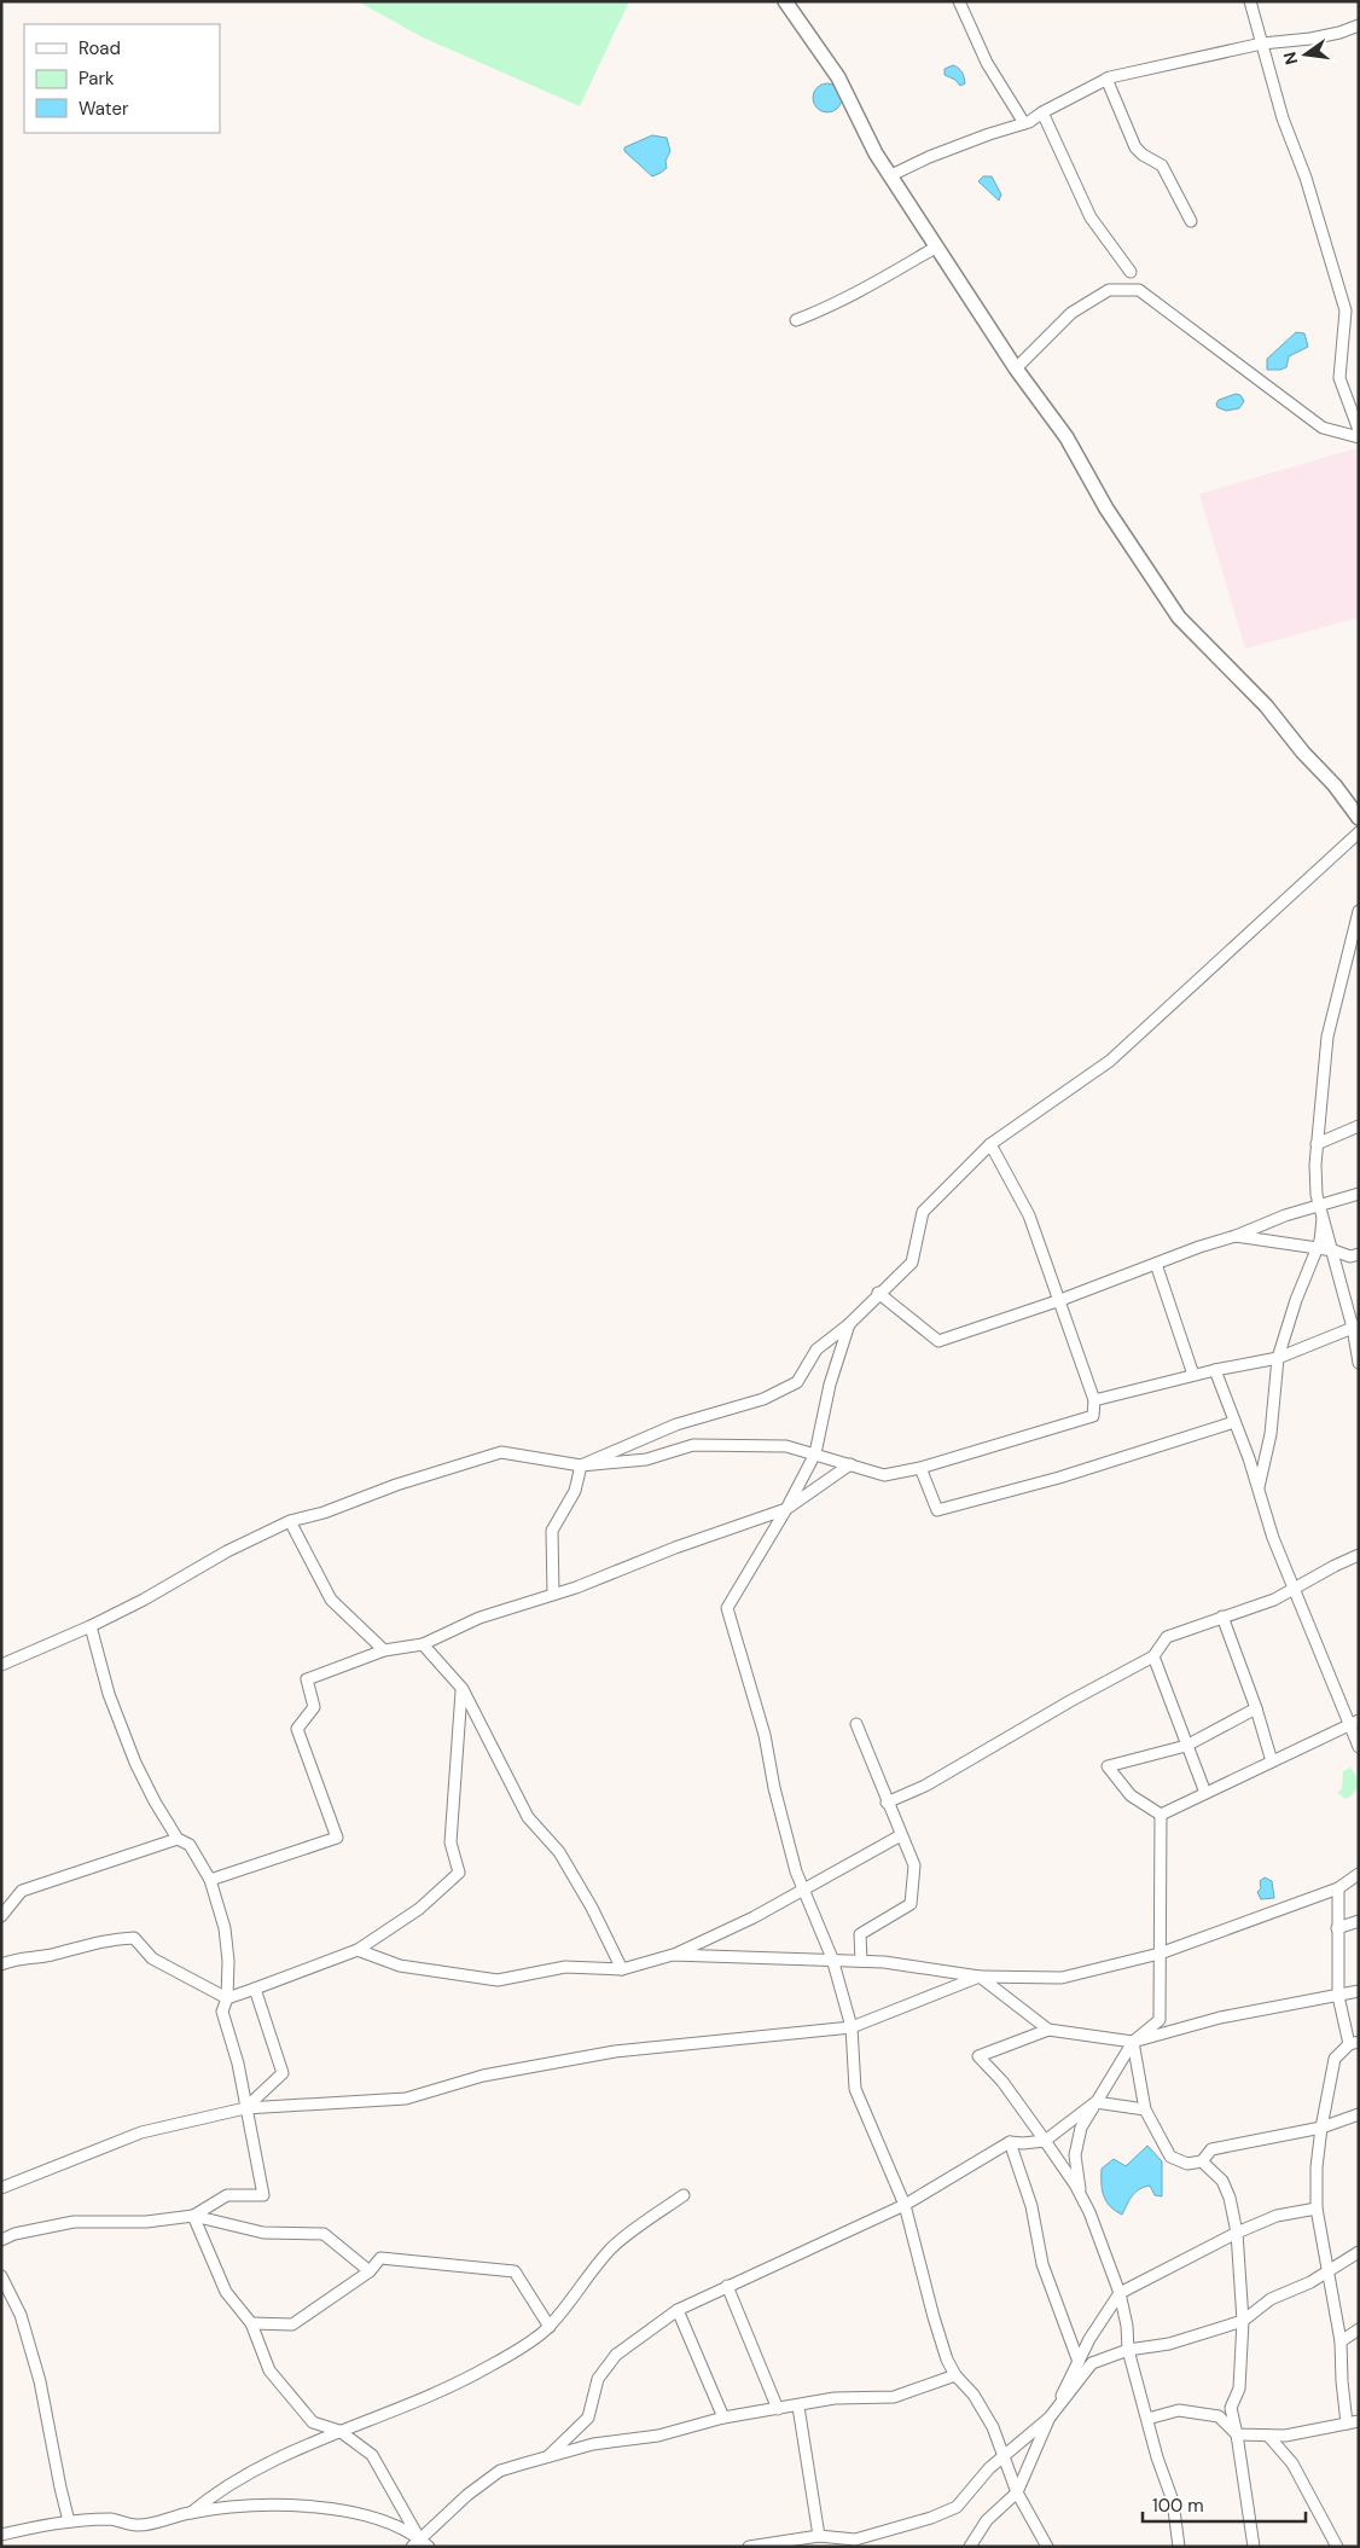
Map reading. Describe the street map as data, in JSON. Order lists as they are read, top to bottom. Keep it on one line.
{"legend":["Road","Park","Water"],"scale_bar":"100 m","north":"left"}
